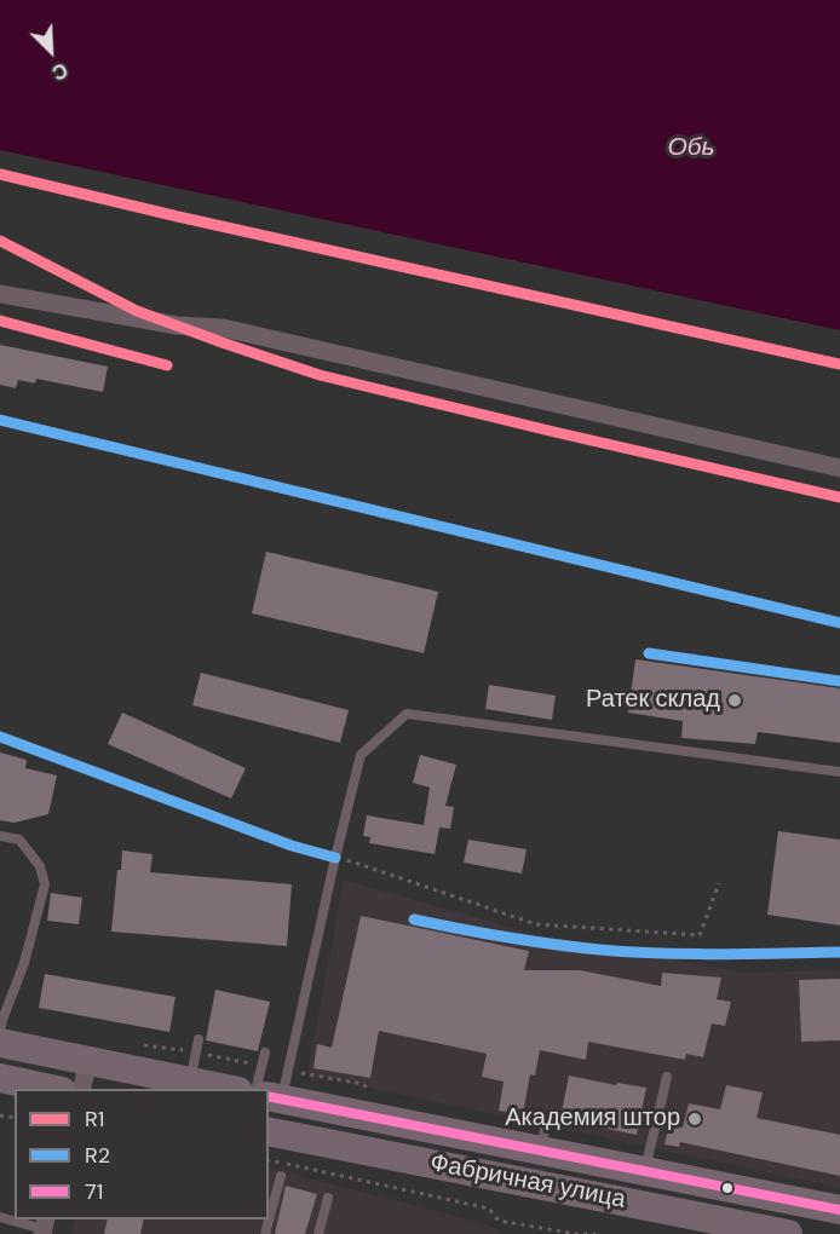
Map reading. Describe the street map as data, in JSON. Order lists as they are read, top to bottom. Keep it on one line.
{"streets":{"main road":["Фабричная улица"]},"water":["Обь"],"places":["Ратек склад","Академия штор"],"lines":["transit line R1","transit line R2","transit line 71"],"legend":["R1","R2","71"],"north":"bottom right"}
